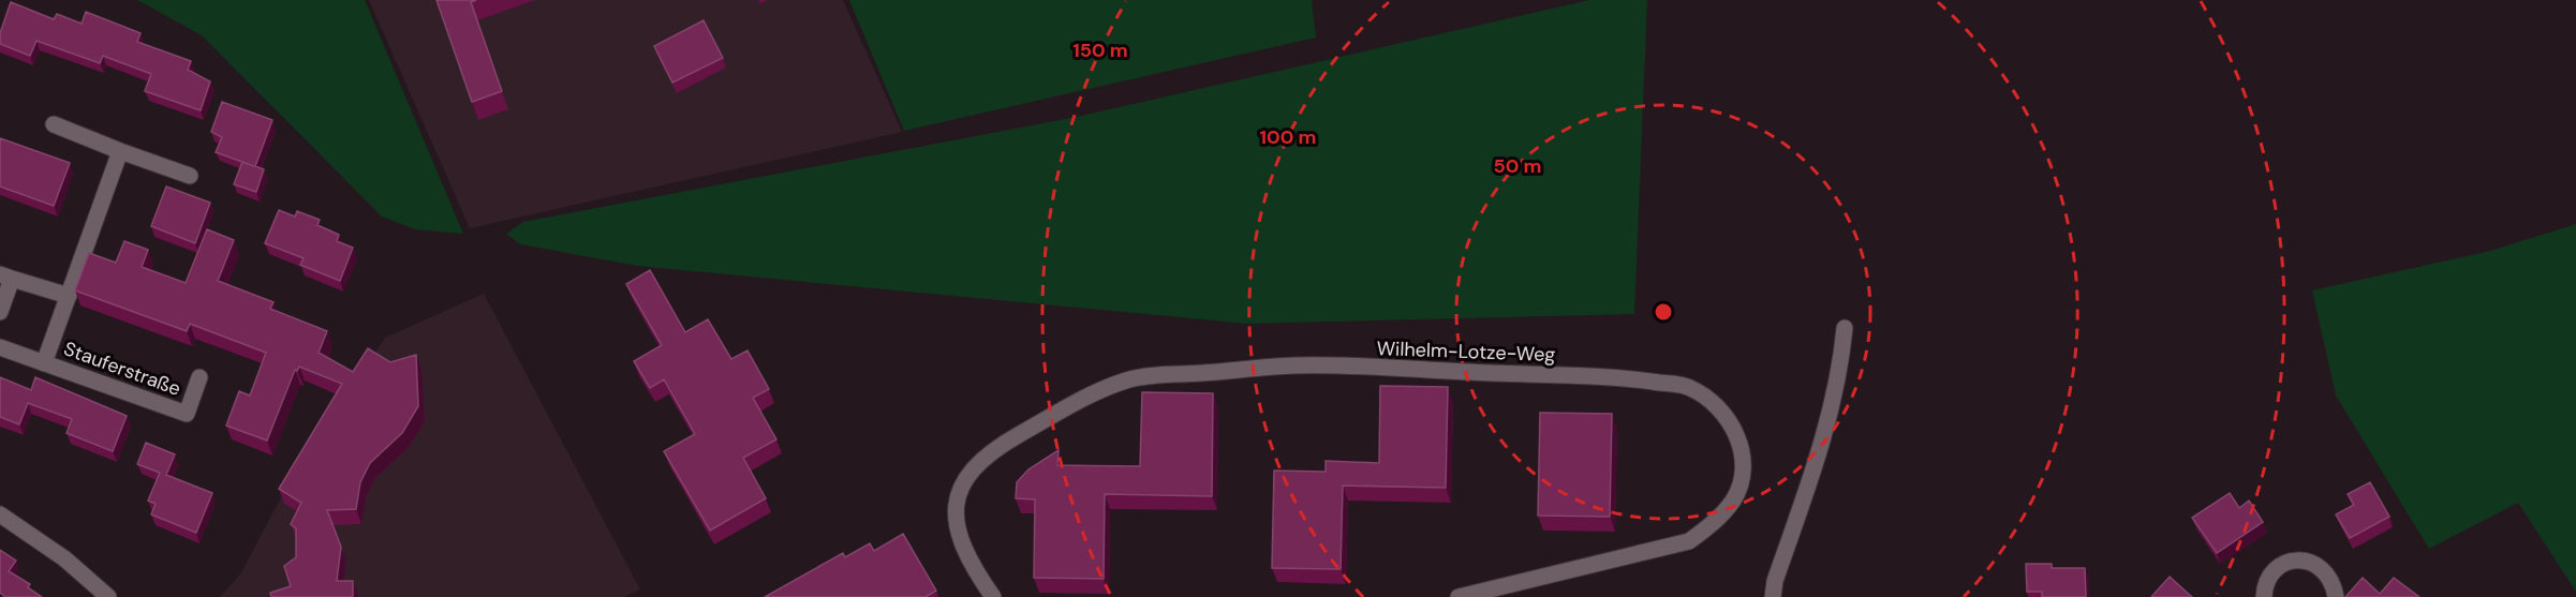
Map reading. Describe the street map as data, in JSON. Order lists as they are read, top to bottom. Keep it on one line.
{"streets":{"street":["Wilhelm-Lotze-Weg","Stauferstraße"]},"rings":["150 m","100 m","50 m"]}
